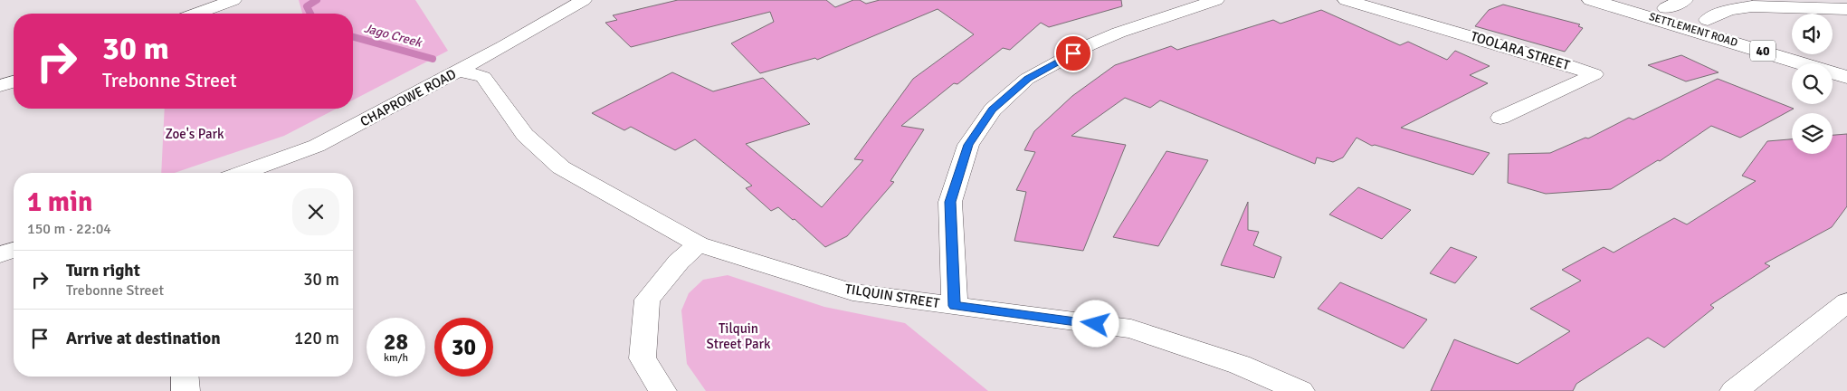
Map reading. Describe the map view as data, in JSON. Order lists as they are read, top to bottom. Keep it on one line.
{"streets":{"main road":["SETTLEMENT ROAD","40"],"street":["TOOLARA STREET","CHAPROWE ROAD","TILQUIN STREET"]},"crossings":[["CHAPROWE ROAD","TILQUIN STREET"]],"water":["Jago Creek"],"parks":["Zoe's Park","Tilquin Street Park"],"page":{"turn":["30 m","Trebonne Street"],"heading":["1 min","150 m · 22:04"],"list":[{"name":"Turn right","note":"Trebonne Street","value":"30 m"},{"name":"Arrive at destination","value":"120 m"}],"speed":"28 km/h","limit":"30"}}
